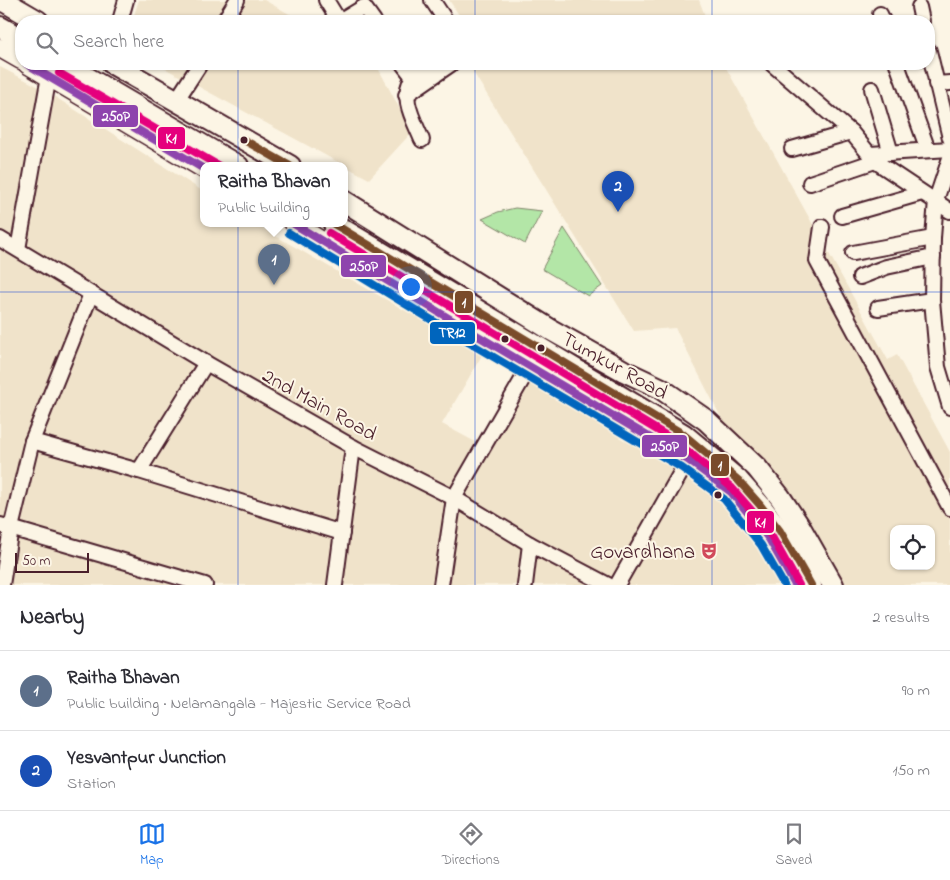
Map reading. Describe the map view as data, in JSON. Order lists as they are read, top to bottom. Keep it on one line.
{"streets":{"highway":["Tumkur Road"],"street":["2nd Main Road"]},"places":{"theatre":["Govardhana"]},"lines":["transit line 250P","transit line K1","transit line 1","transit line TR12"],"scale_bar":"50 m","page":{"search":"Search here","popup":["Raitha Bhavan","Public building"],"pins":["2","1"],"scale":"50 m","heading":["Nearby","2 results"],"list":[{"mark":"1","name":"Raitha Bhavan","note":"Public building · Nelamangala - Majestic Service Road","value":"90 m"},{"mark":"2","name":"Yesvantpur Junction","note":"Station","value":"150 m"}],"nav":["Map","Directions","Saved"]}}
